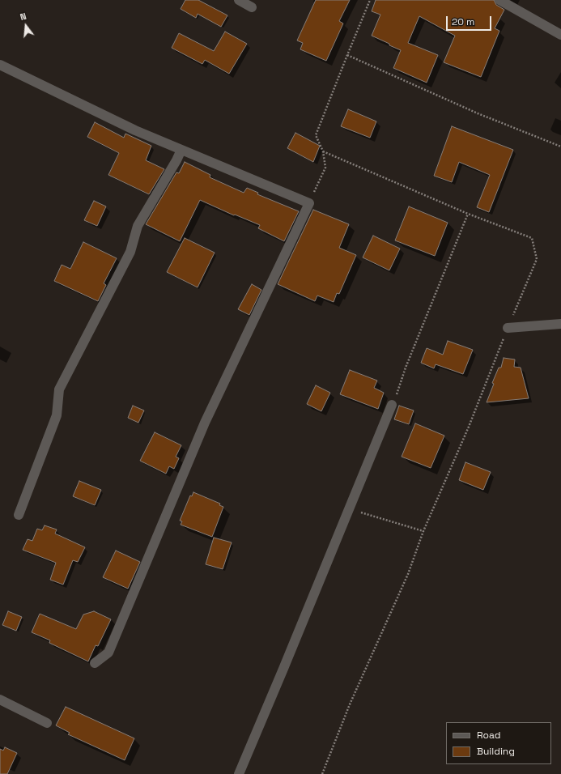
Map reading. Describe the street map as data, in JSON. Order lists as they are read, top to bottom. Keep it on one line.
{"legend":["Road","Building"],"scale_bar":"20 m","north":"top"}
